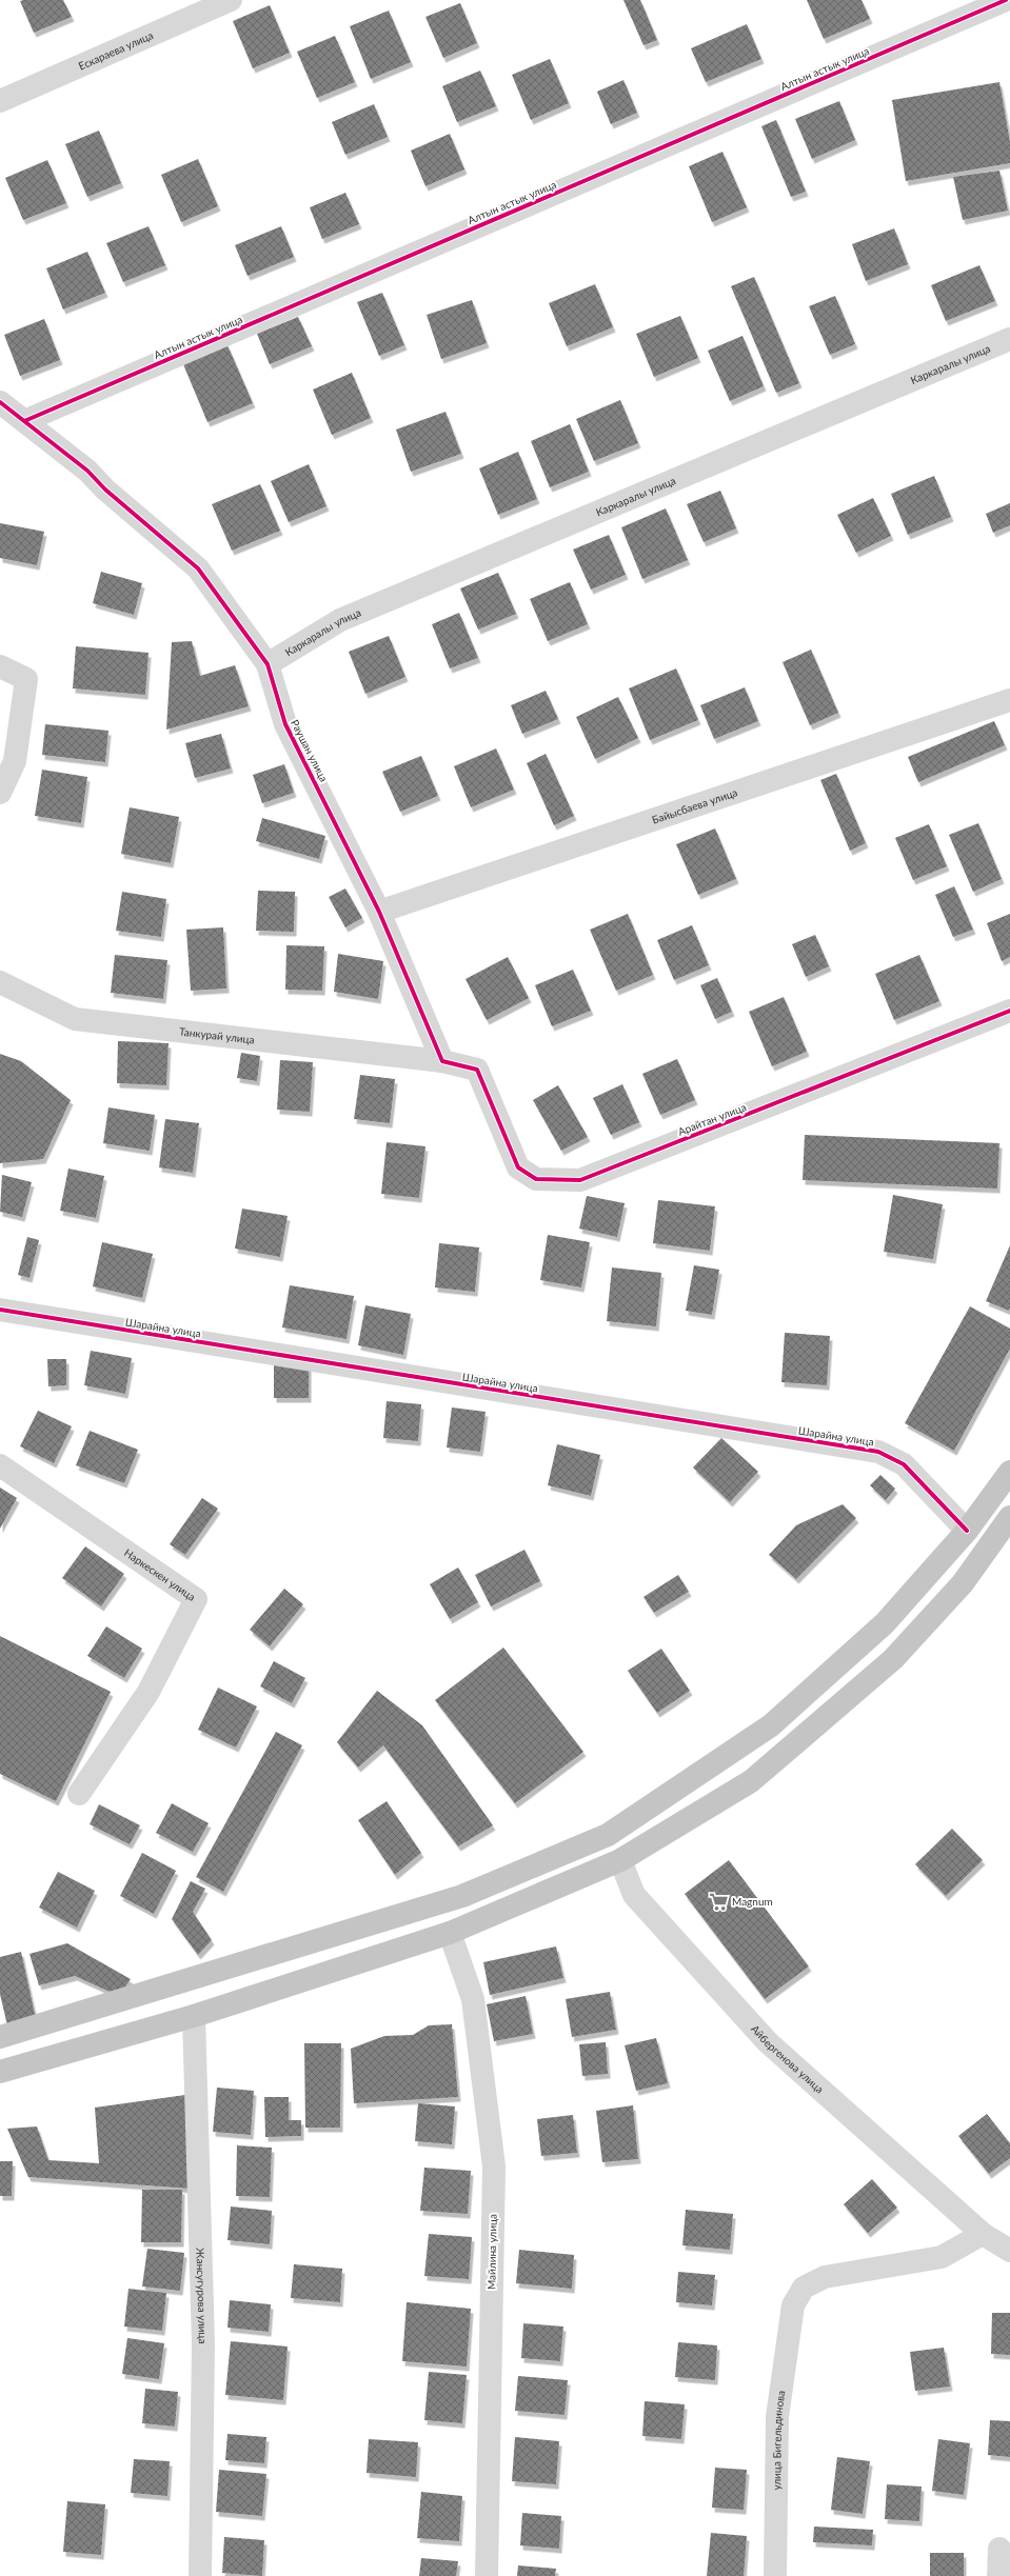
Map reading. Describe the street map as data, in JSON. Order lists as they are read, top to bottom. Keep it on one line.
{"streets":{"street":["Ескараева улица","Алтын астык улица","Каркаралы улица","Раушан улица","Байысбаева улица","Танкурай улица","Арайтан улица","Шарайна улица","Наркескен улица","Айбергенова улица","Майлина улица","Жансугурова улица","улица Бигельдинова"]},"crossings":[["Алтын астык улица","Раушан улица"],["Каркаралы улица","Раушан улица"],["Раушан улица","Байысбаева улица"],["Раушан улица","Танкурай улица"],["Раушан улица","Арайтан улица"],["Танкурай улица","Арайтан улица"],["Айбергенова улица","улица Бигельдинова"]],"places":{"supermarket":["Magnum"]}}
